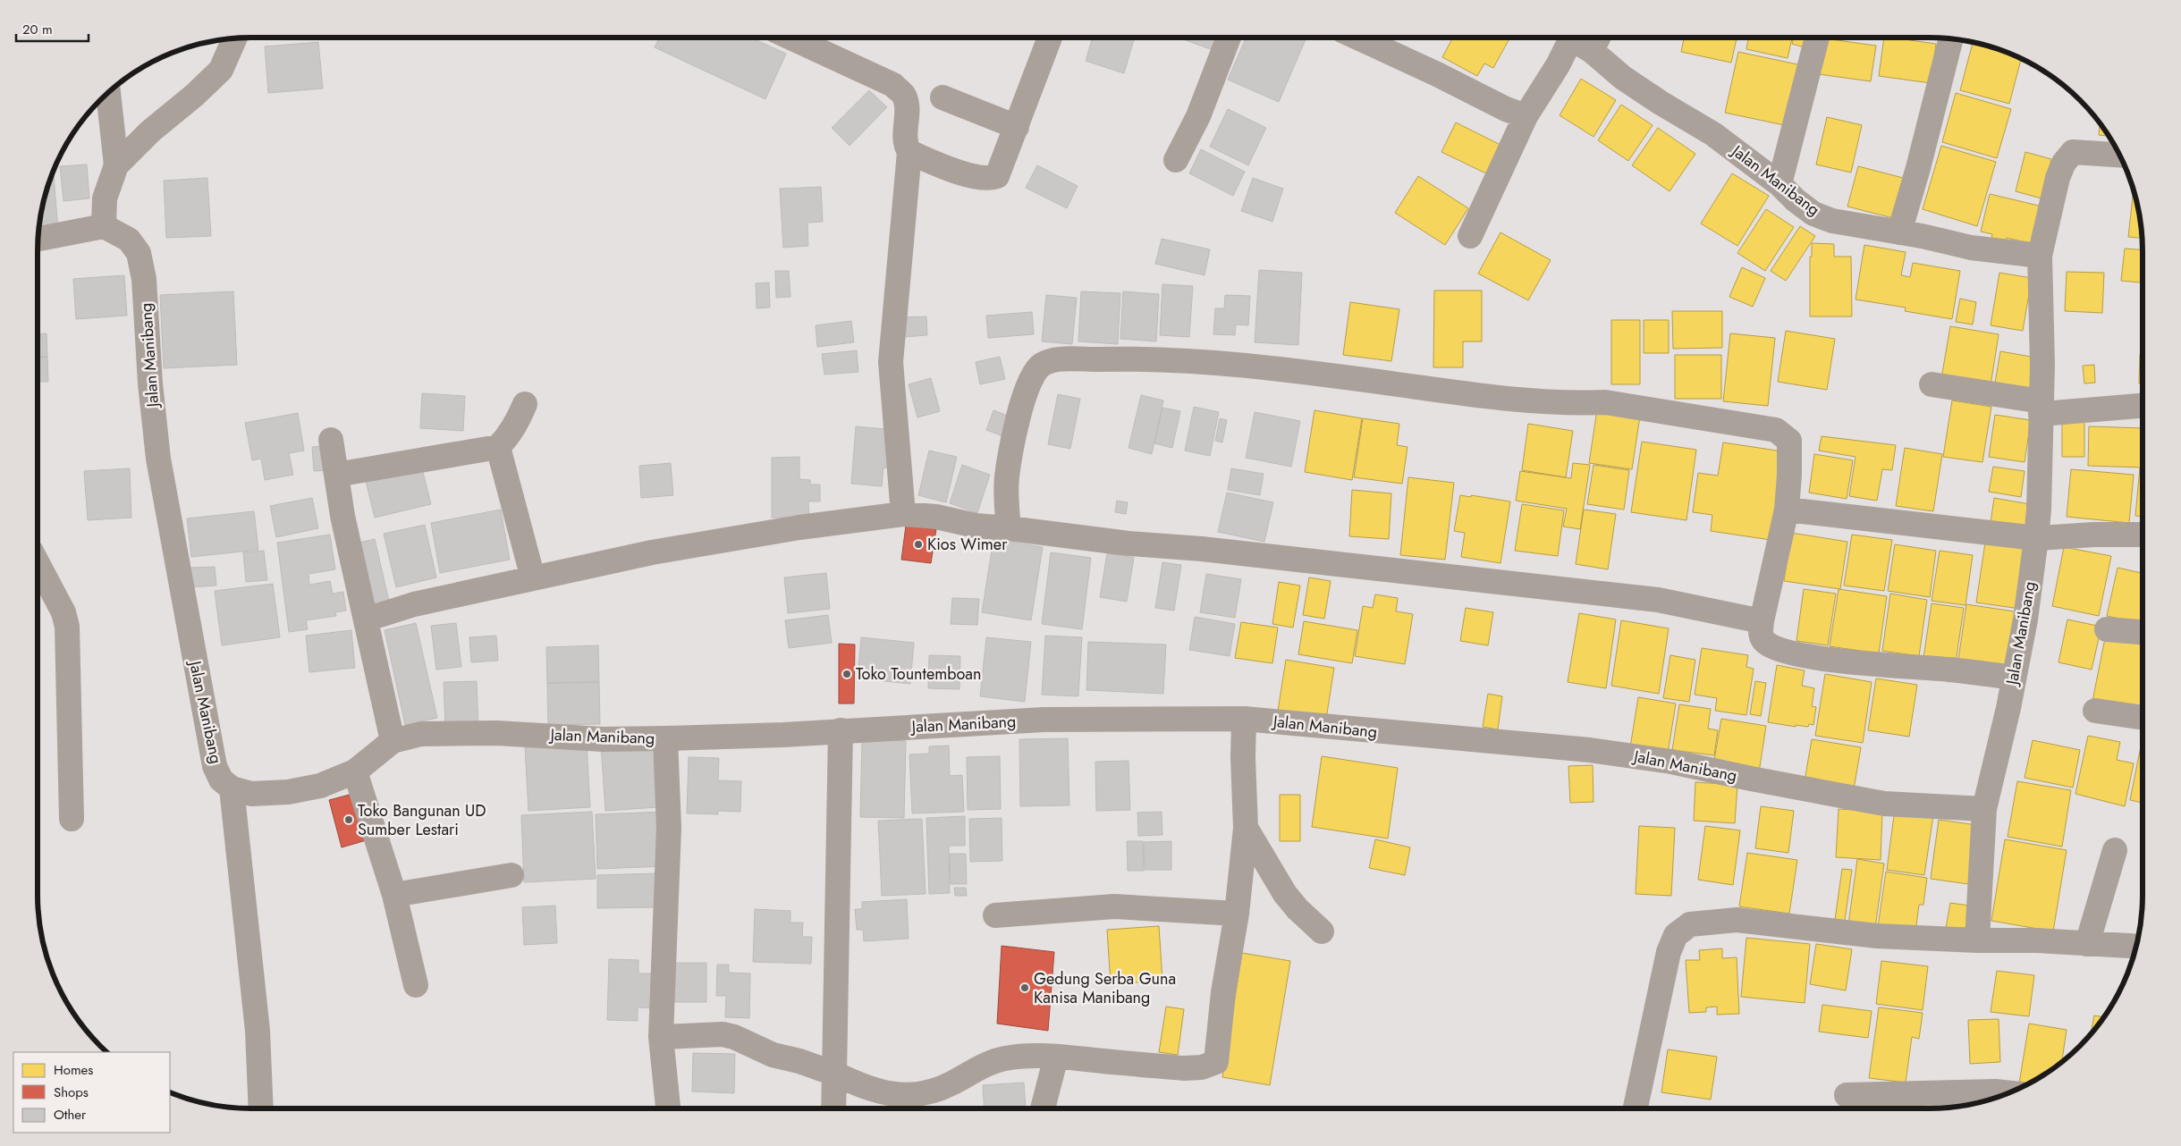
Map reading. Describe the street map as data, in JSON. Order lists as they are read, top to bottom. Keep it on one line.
{"streets":{"street":["Jalan Manibang"]},"places":["Kios Wimer","Toko Tountemboan","Toko Bangunan UD Sumber Lestari","Gedung Serba Guna Kanisa Manibang"],"legend":["Homes","Shops","Other"],"scale_bar":"20 m"}
